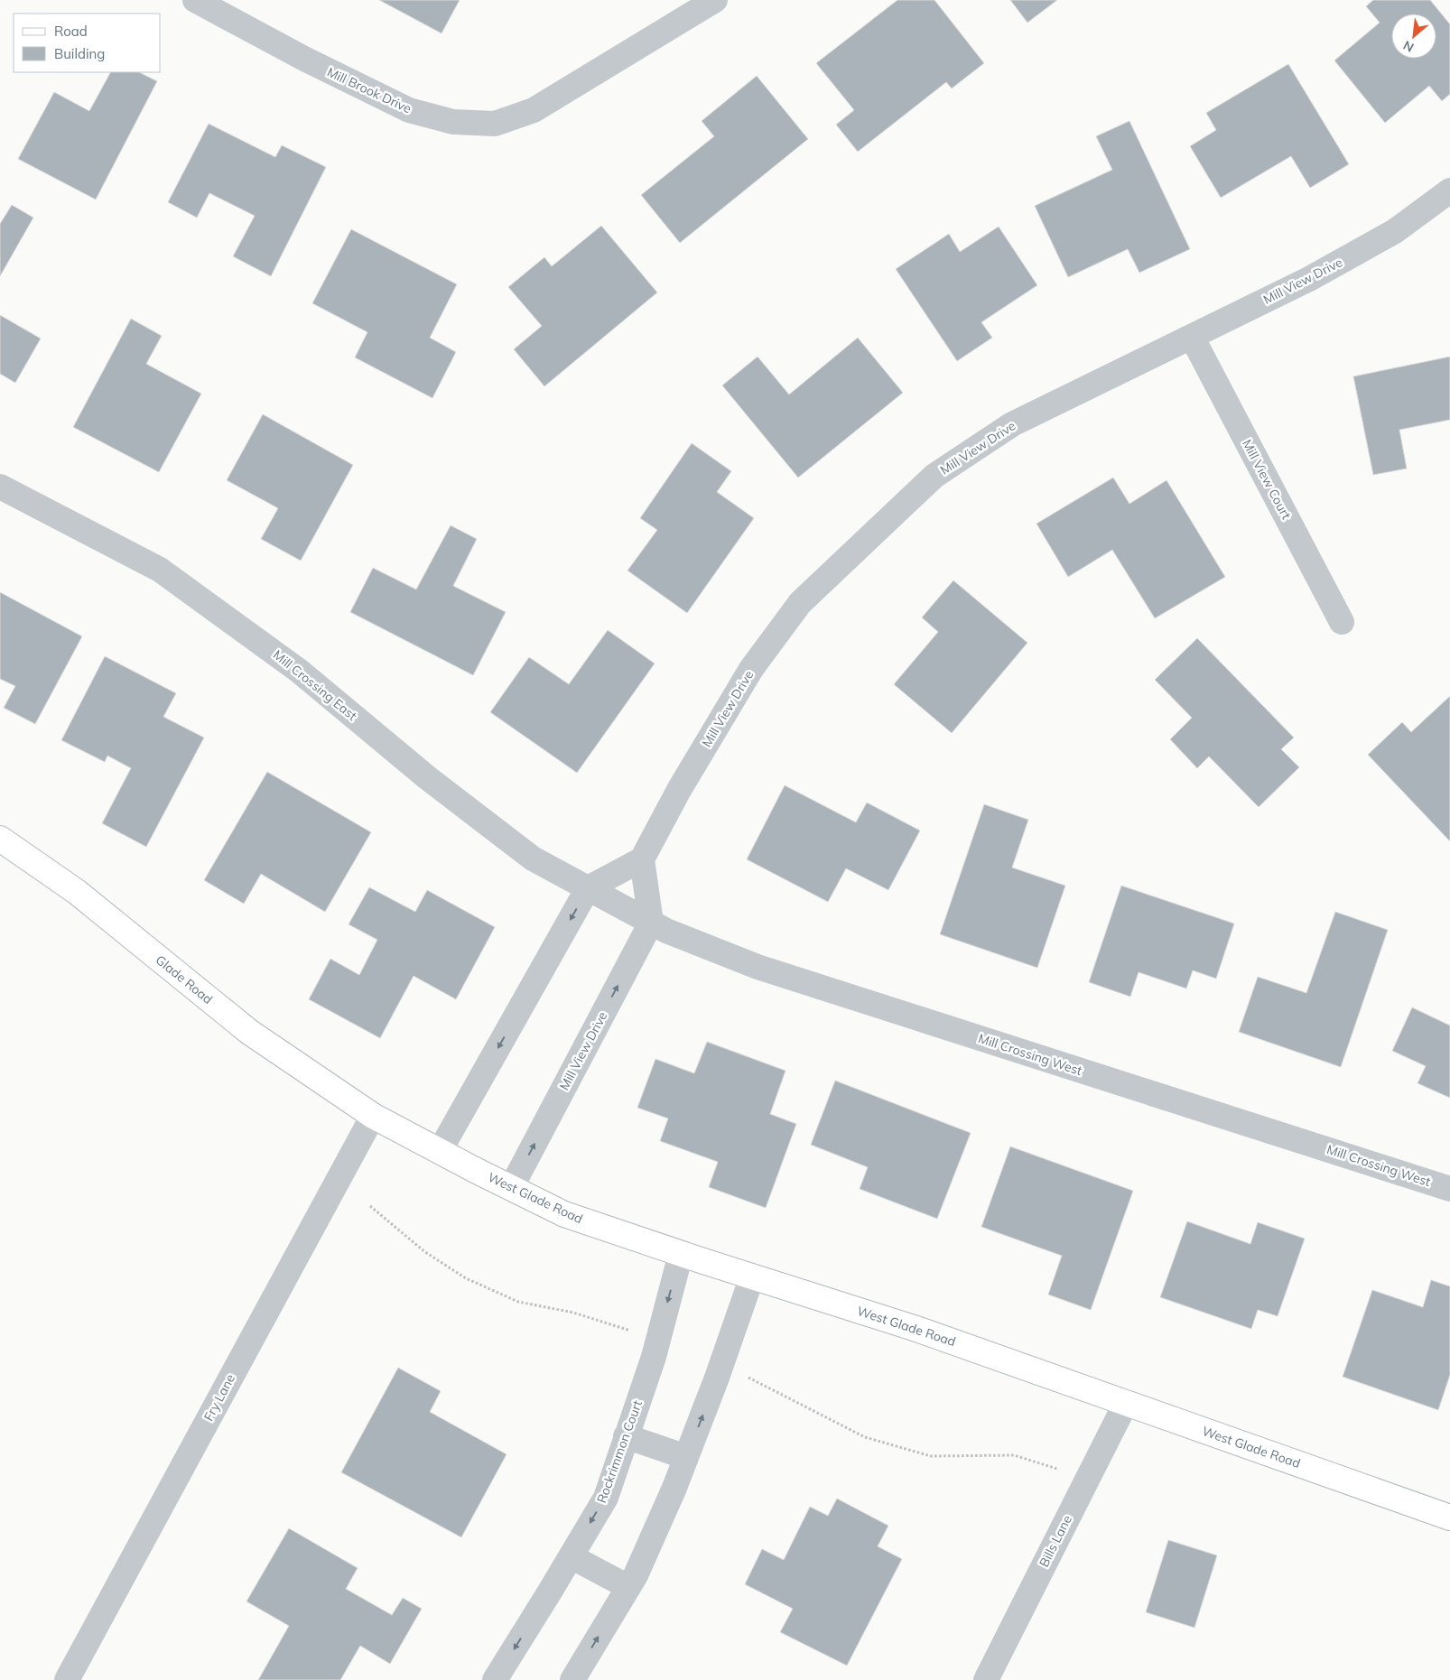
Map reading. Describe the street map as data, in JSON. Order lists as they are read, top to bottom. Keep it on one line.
{"streets":{"main road":["Glade Road","West Glade Road"],"street":["Mill Brook Drive","Mill View Drive","Mill View Court","Mill Crossing East","Mill Crossing West","Fry Lane","Rockrimmon Court","Bills Lane"]},"crossings":[["Mill View Drive","Mill View Court"],["Mill View Drive","Mill Crossing West"],["Mill View Drive","West Glade Road"],["Mill Crossing East","Mill Crossing West"],["Glade Road","West Glade Road"],["Glade Road","Fry Lane"],["West Glade Road","Fry Lane"],["West Glade Road","Rockrimmon Court"],["West Glade Road","Bills Lane"]],"legend":["Road","Building"],"north":"bottom left"}
